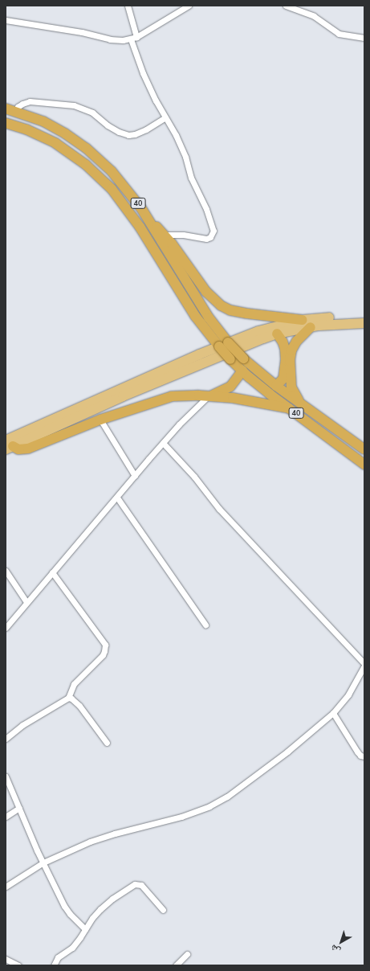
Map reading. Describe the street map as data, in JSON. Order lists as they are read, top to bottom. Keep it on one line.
{"streets":{"highway":["40"]},"north":"bottom left"}
